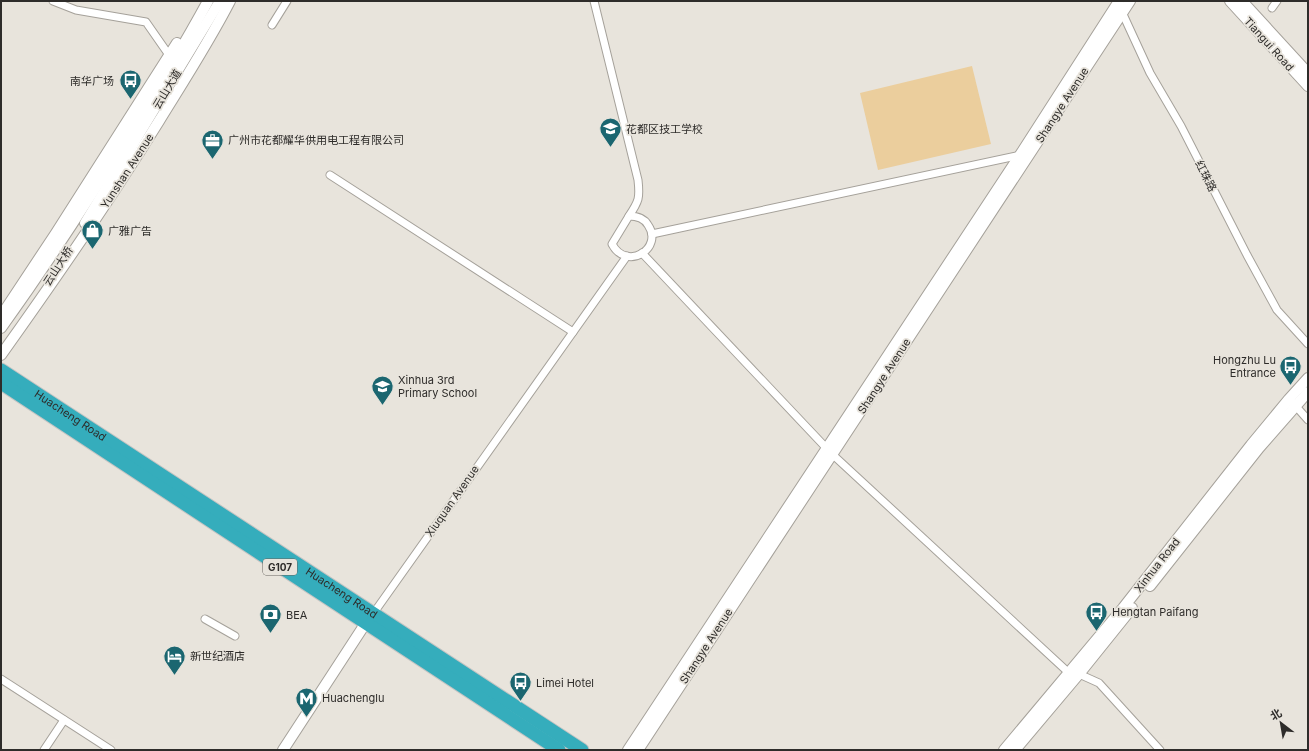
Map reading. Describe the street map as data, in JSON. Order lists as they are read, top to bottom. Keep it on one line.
{"streets":{"highway":["Huacheng Road","G107"],"main road":["Tiangui Road","云山大道","Shangye Avenue","Yunshan Avenue","云山大桥","Xiuquan Avenue","Xinhua Road"],"street":["红珠路"]},"crossings":[["云山大道","云山大桥"],["Shangye Avenue","红珠路"],["Yunshan Avenue","云山大桥"],["Huacheng Road","Xiuquan Avenue"]],"places":{"bus stop":["南华广场","Hongzhu Lu Entrance","Hengtan Paifang","Limei Hotel"],"school or university":["花都区技工学校","Xinhua 3rd Primary School"],"office":["广州市花都耀华供用电工程有限公司"],"shop":["广雅广告"],"bank":["BEA"],"hotel":["新世纪酒店"],"metro station":["Huachenglu"]},"north":"top left"}
